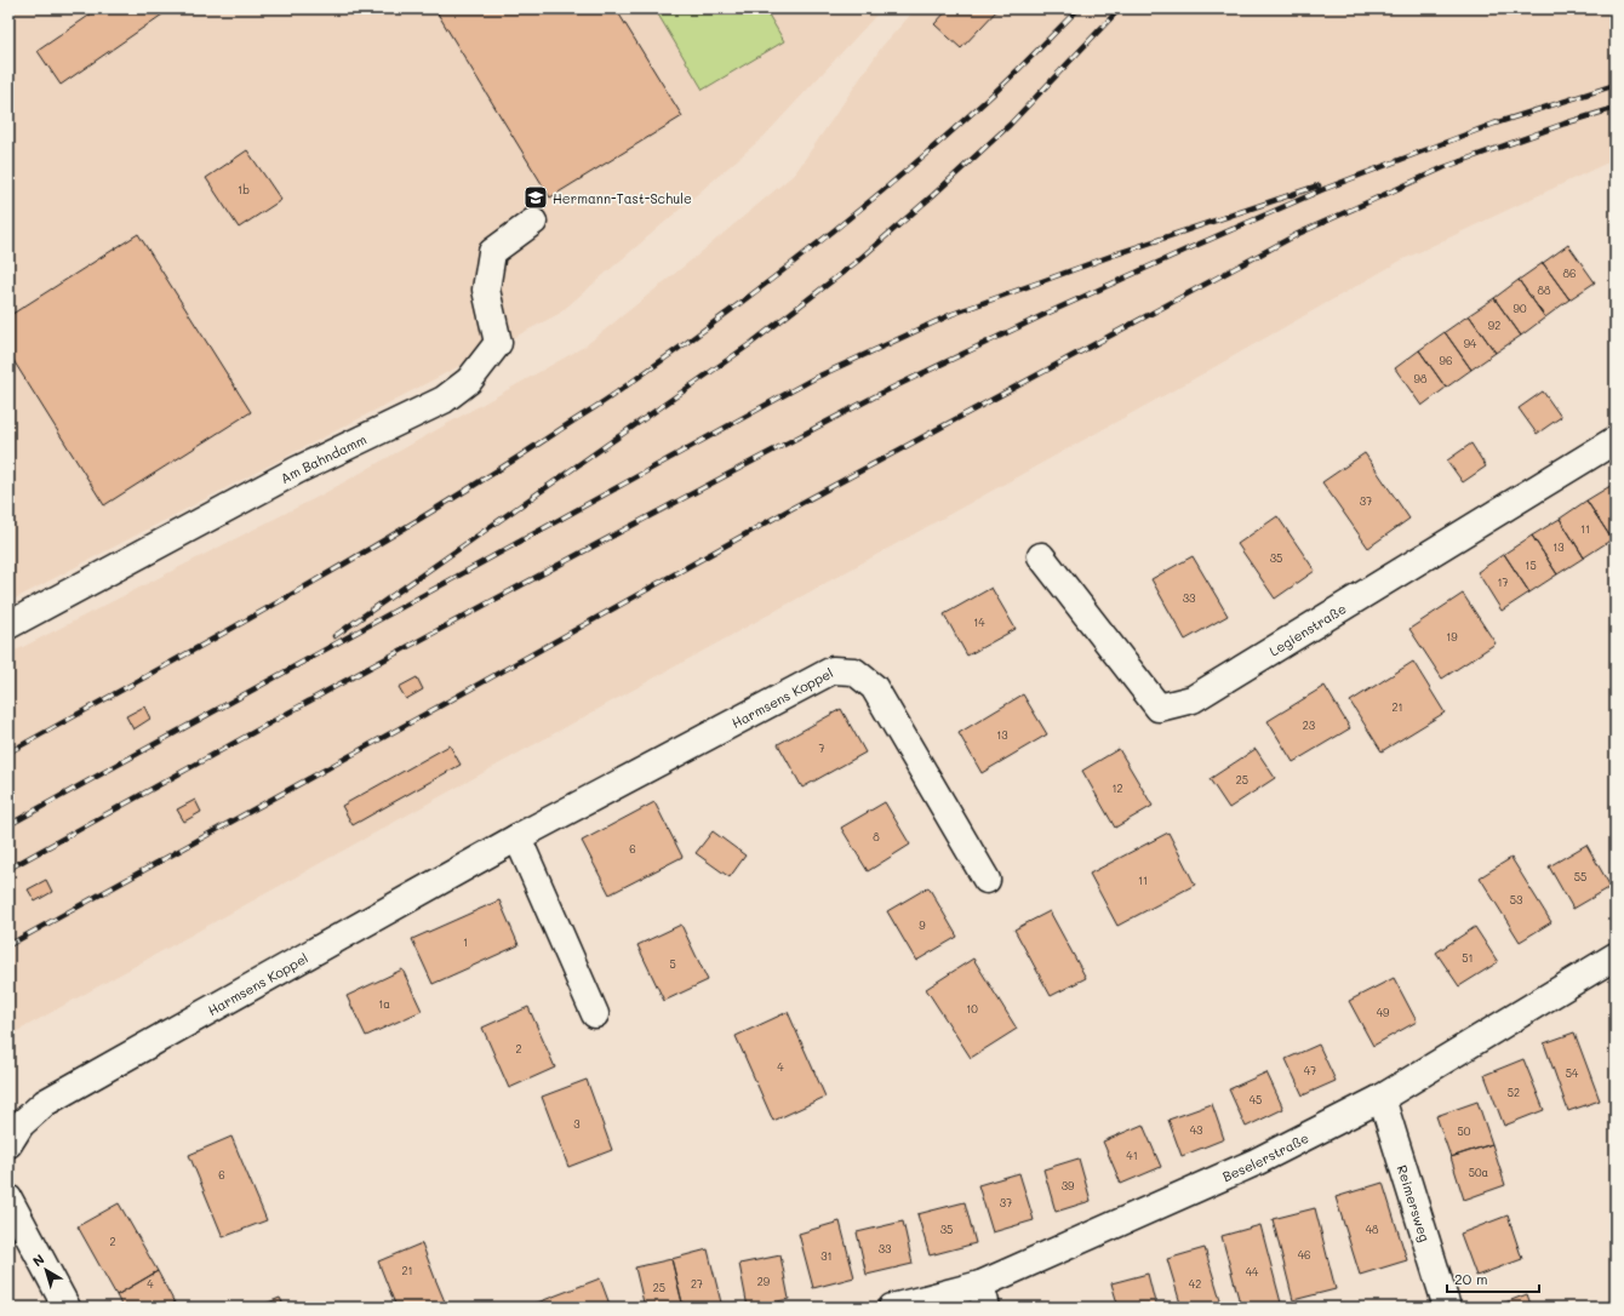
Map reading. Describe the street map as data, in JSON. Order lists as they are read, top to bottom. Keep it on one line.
{"streets":{"street":["Am Bahndamm","Legienstraße","Harmsens Koppel","Beselerstraße","Reimersweg"]},"crossings":[["Beselerstraße","Reimersweg"]],"places":{"school or university":["Hermann-Tast-Schule"]},"house_numbers":["1b","86","88","90","92","94","96","98","37","11","13","35","15","17","33","14","19","21","23","13","7","25","12","8","6","55","11","53","9","1","51","5","1a","10","49","2","4","47","54","52","45","3","43","50","41","50a","6","39","37","35","48","2","33","46","31","21","44","29","4","27","42","25"],"scale_bar":"20 m","north":"top left"}
